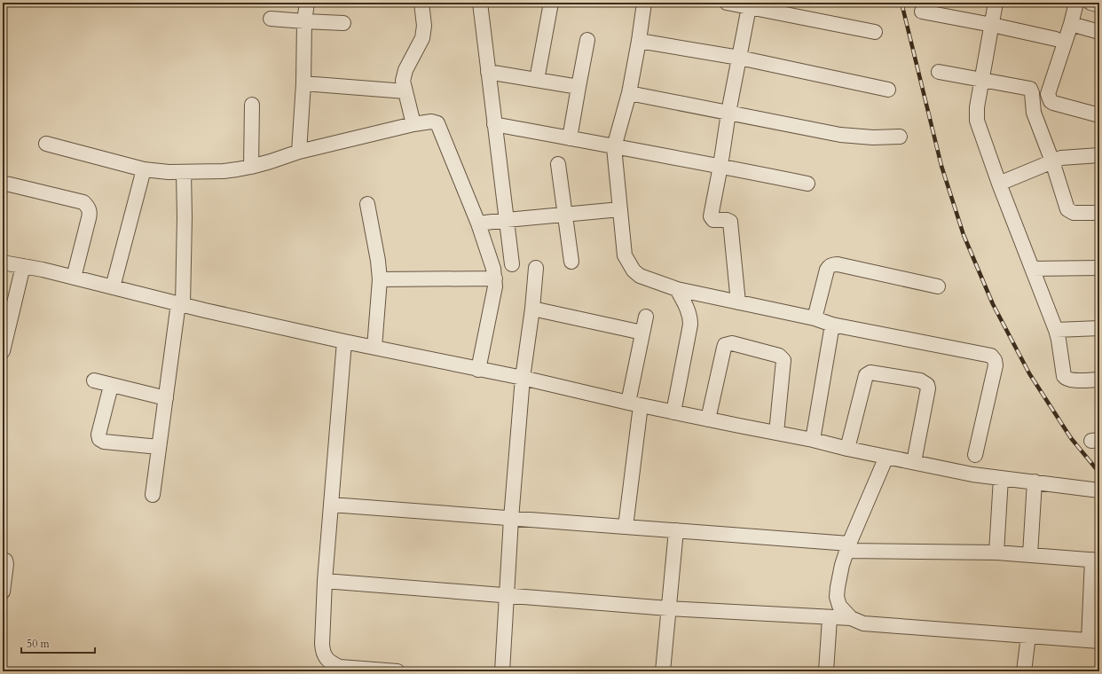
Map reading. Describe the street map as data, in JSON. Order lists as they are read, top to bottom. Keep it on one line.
{"scale_bar":"50 m"}
